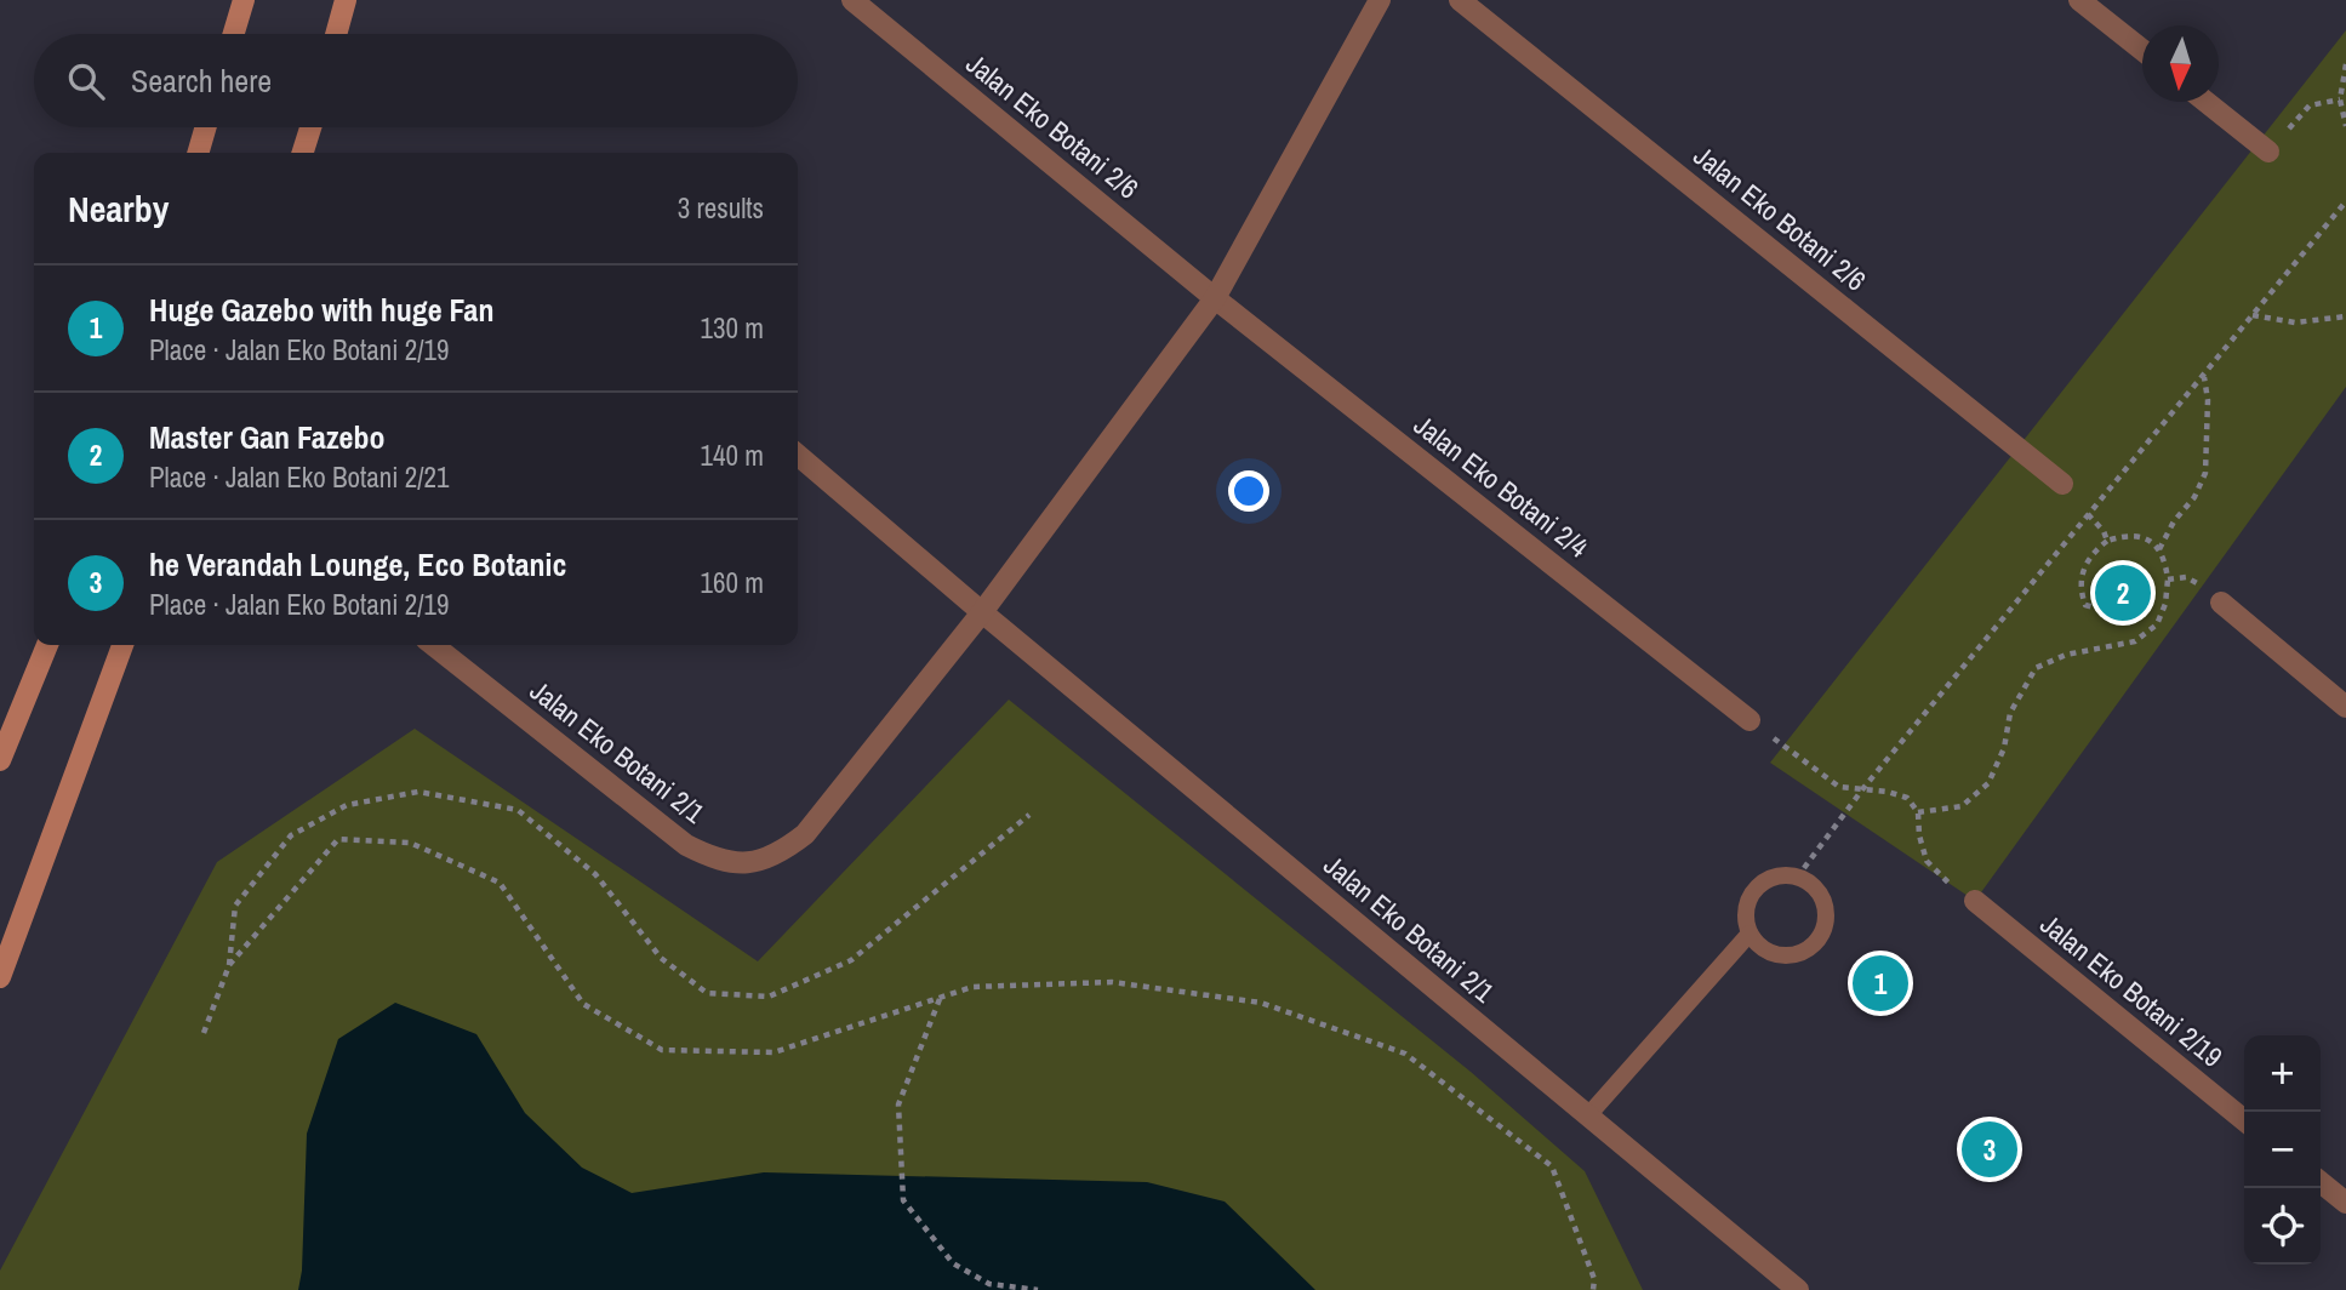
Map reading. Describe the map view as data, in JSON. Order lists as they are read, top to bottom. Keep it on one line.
{"streets":{"street":["Jalan Eko Botani 2/6","Jalan Eko Botani 2/4","Jalan Eko Botani 2/1","Jalan Eko Botani 2/19"]},"crossings":[["Jalan Eko Botani 2/6","Jalan Eko Botani 2/4"]],"north":"bottom","page":{"search":"Search here","heading":["Nearby","3 results"],"list":[{"mark":"1","name":"Huge Gazebo with huge Fan","note":"Place · Jalan Eko Botani 2/19","value":"130 m"},{"mark":"2","name":"Master Gan Fazebo","note":"Place · Jalan Eko Botani 2/21","value":"140 m"},{"mark":"3","name":"he Verandah Lounge, Eco Botanic","note":"Place · Jalan Eko Botani 2/19","value":"160 m"}],"pins":["2","1","3"],"map_buttons":["+","−"]}}
